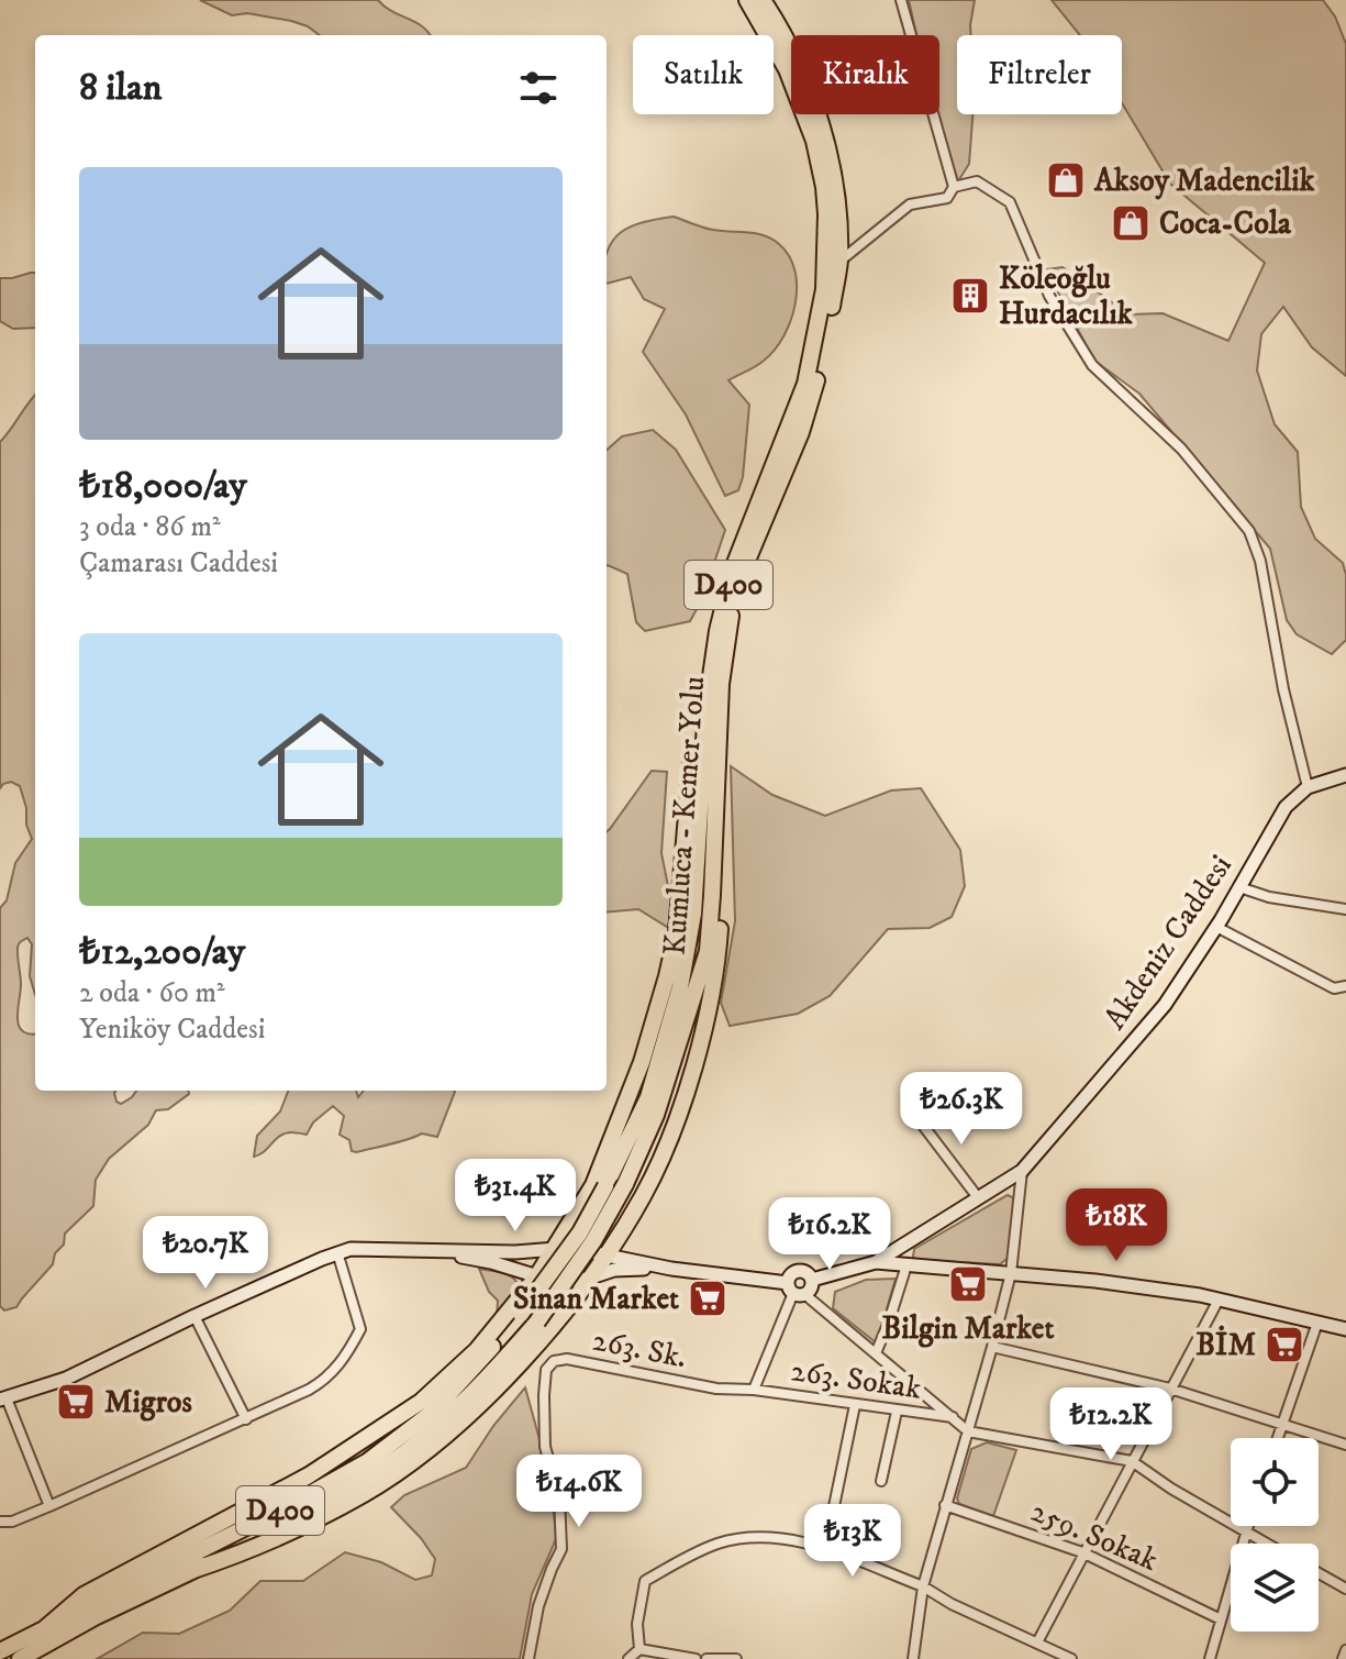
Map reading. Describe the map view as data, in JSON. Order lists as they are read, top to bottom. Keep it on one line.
{"streets":{"highway":["D400","Kumluca - Kemer Yolu"],"street":["Akdeniz Caddesi","263. Sk.","263. Sokak","259. Sokak"]},"crossings":[["263. Sk.","263. Sokak"]],"places":{"shop":["Aksoy Madencilik","Coca-Cola"],"building":["Köleoğlu Hurdacılık"],"supermarket":["Bilgin Market","Sinan Market","BİM","Migros"]},"page":{"chip":["Satılık","Kiralık","Filtreler"],"heading":"8 ilan","list":[{"name":"₺18,000/ay","note":"3 oda · 86 m² · Çamarası Caddesi"},{"name":"₺12,200/ay","note":"2 oda · 60 m² · Yeniköy Caddesi"}],"price":["₺26.3K","₺31.4K","₺18K","₺16.2K","₺20.7K","₺12.2K","₺14.6K","₺13K"]}}
